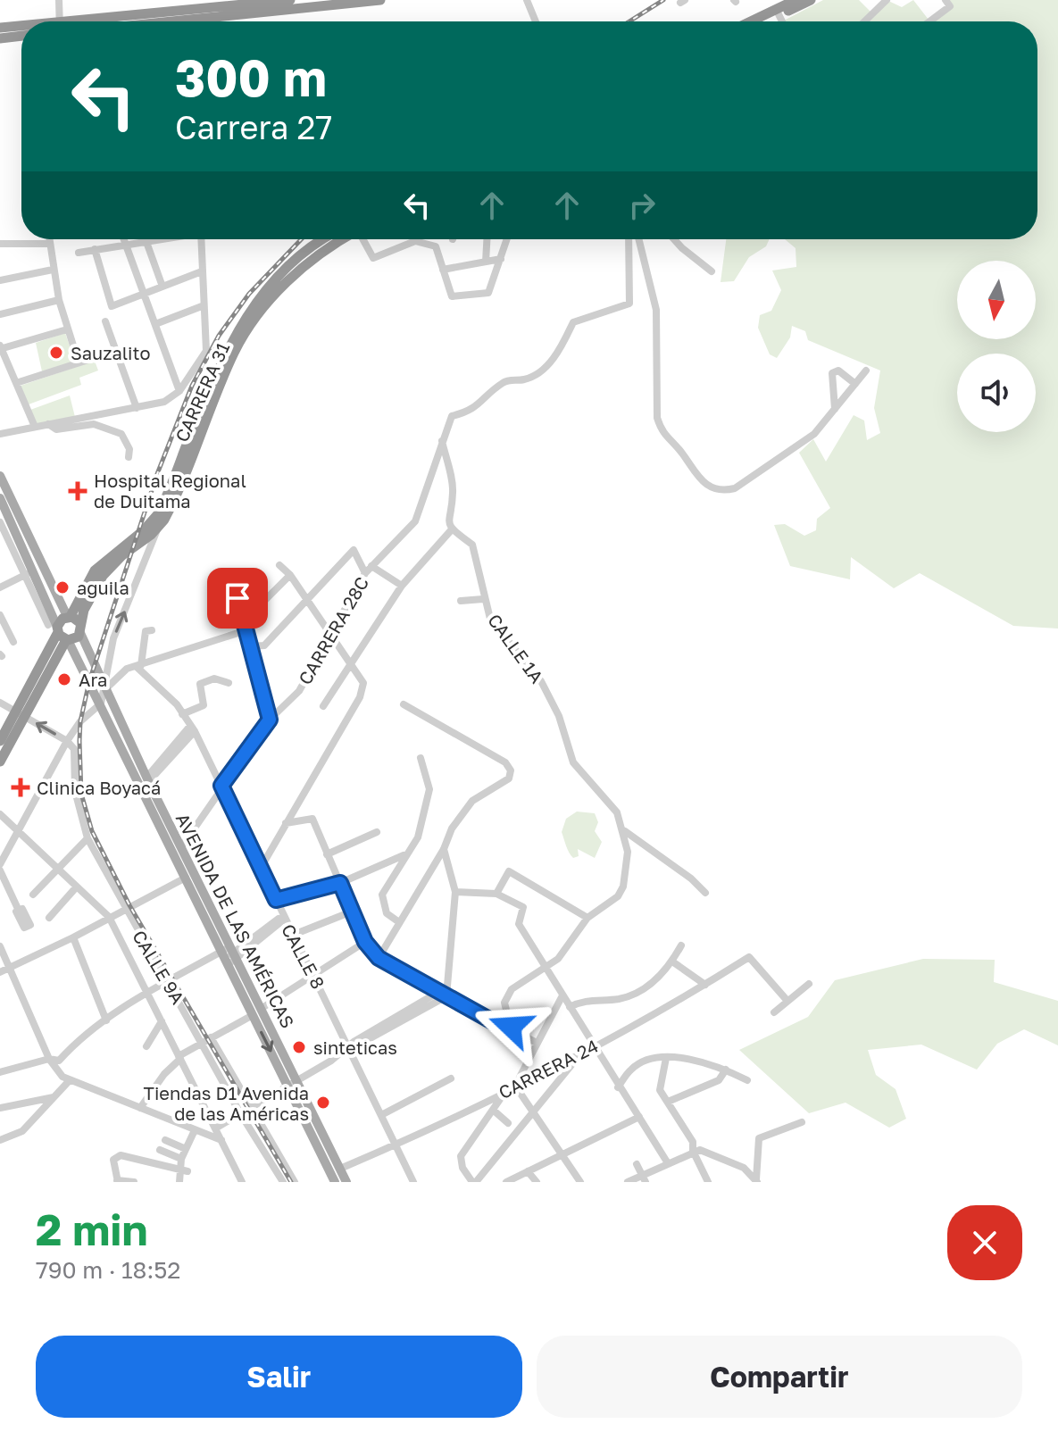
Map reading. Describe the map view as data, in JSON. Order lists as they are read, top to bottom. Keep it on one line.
{"streets":{"highway":["CARRERA 31"],"main road":["AVENIDA DE LAS AMÉRICAS"],"street":["CARRERA 28C","CALLE 1A","CALLE 8","CALLE 9A","CARRERA 24"]},"crossings":[["CARRERA 31","AVENIDA DE LAS AMÉRICAS"],["CARRERA 28C","AVENIDA DE LAS AMÉRICAS"],["CARRERA 28C","CALLE 8"],["AVENIDA DE LAS AMÉRICAS","CARRERA 24"],["CALLE 8","CARRERA 24"]],"places":{"other":["Sauzalito","aguila","Ara","sinteticas","Tiendas D1 Avenida de las Américas"],"health":["Hospital Regional de Duitama","Clinica Boyacá"]},"north":"bottom","page":{"turn":["300 m","Carrera 27"],"heading":["2 min","790 m · 18:52"],"buttons":["Salir","Compartir"]}}
